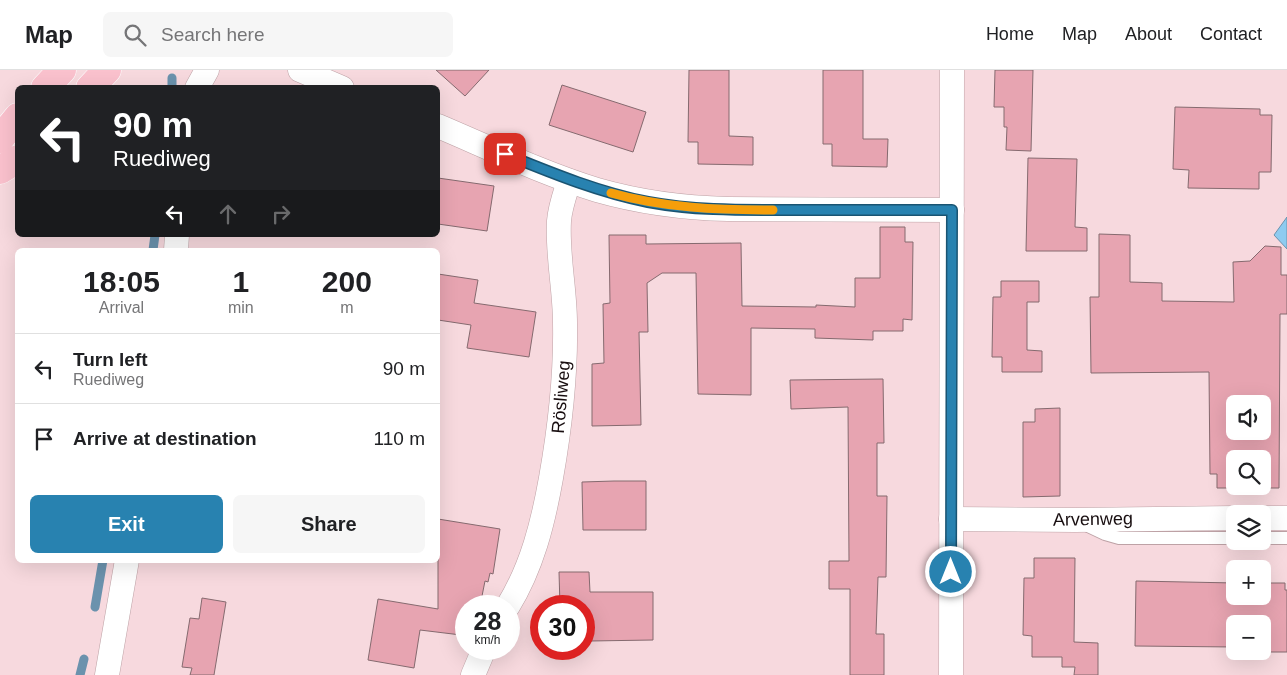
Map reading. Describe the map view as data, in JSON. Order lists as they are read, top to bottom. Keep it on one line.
{"streets":{"street":["Rösliweg","Arvenweg"]},"page":{"header":"Map","search":"Search here","nav":["Home","Map","About","Contact"],"turn":["90 m","Ruediweg"],"eta":["18:05","Arrival","1","min","200","m"],"list":[{"name":"Turn left","note":"Ruediweg","value":"90 m"},{"name":"Arrive at destination","value":"110 m"}],"map_buttons":["+","−"],"buttons":["Exit","Share"],"speed":"28 km/h","limit":"30"}}
